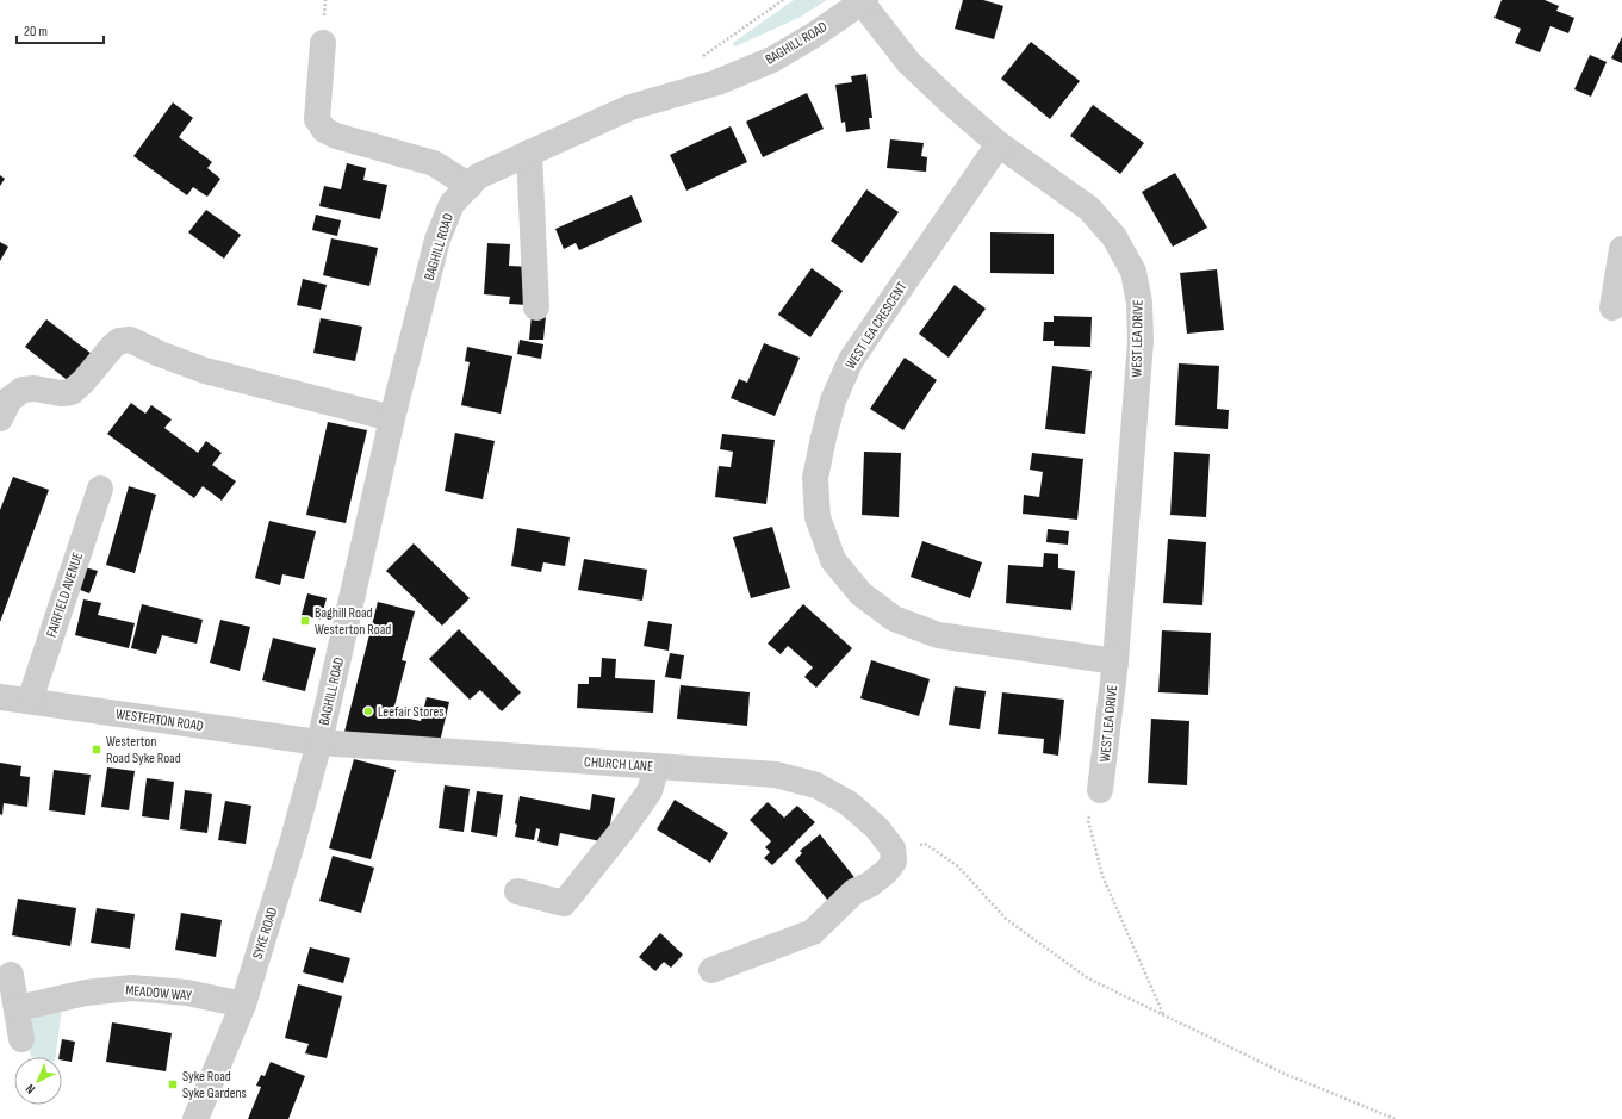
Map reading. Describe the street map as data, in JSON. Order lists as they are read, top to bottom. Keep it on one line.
{"streets":{"street":["BAGHILL ROAD","WEST LEA CRESCENT","WEST LEA DRIVE","FAIRFIELD AVENUE","WESTERTON ROAD","CHURCH LANE","SYKE ROAD","MEADOW WAY"]},"crossings":[["BAGHILL ROAD","WEST LEA DRIVE"],["BAGHILL ROAD","WESTERTON ROAD"],["BAGHILL ROAD","CHURCH LANE"],["BAGHILL ROAD","SYKE ROAD"],["WEST LEA CRESCENT","WEST LEA DRIVE"],["FAIRFIELD AVENUE","WESTERTON ROAD"],["WESTERTON ROAD","CHURCH LANE"],["WESTERTON ROAD","SYKE ROAD"],["CHURCH LANE","SYKE ROAD"],["SYKE ROAD","MEADOW WAY"]],"places":{"transit":["Baghill Road Westerton Road","Westerton Road Syke Road","Syke Road Syke Gardens"],"other":["Leefair Stores"]},"scale_bar":"20 m","north":"bottom left"}
